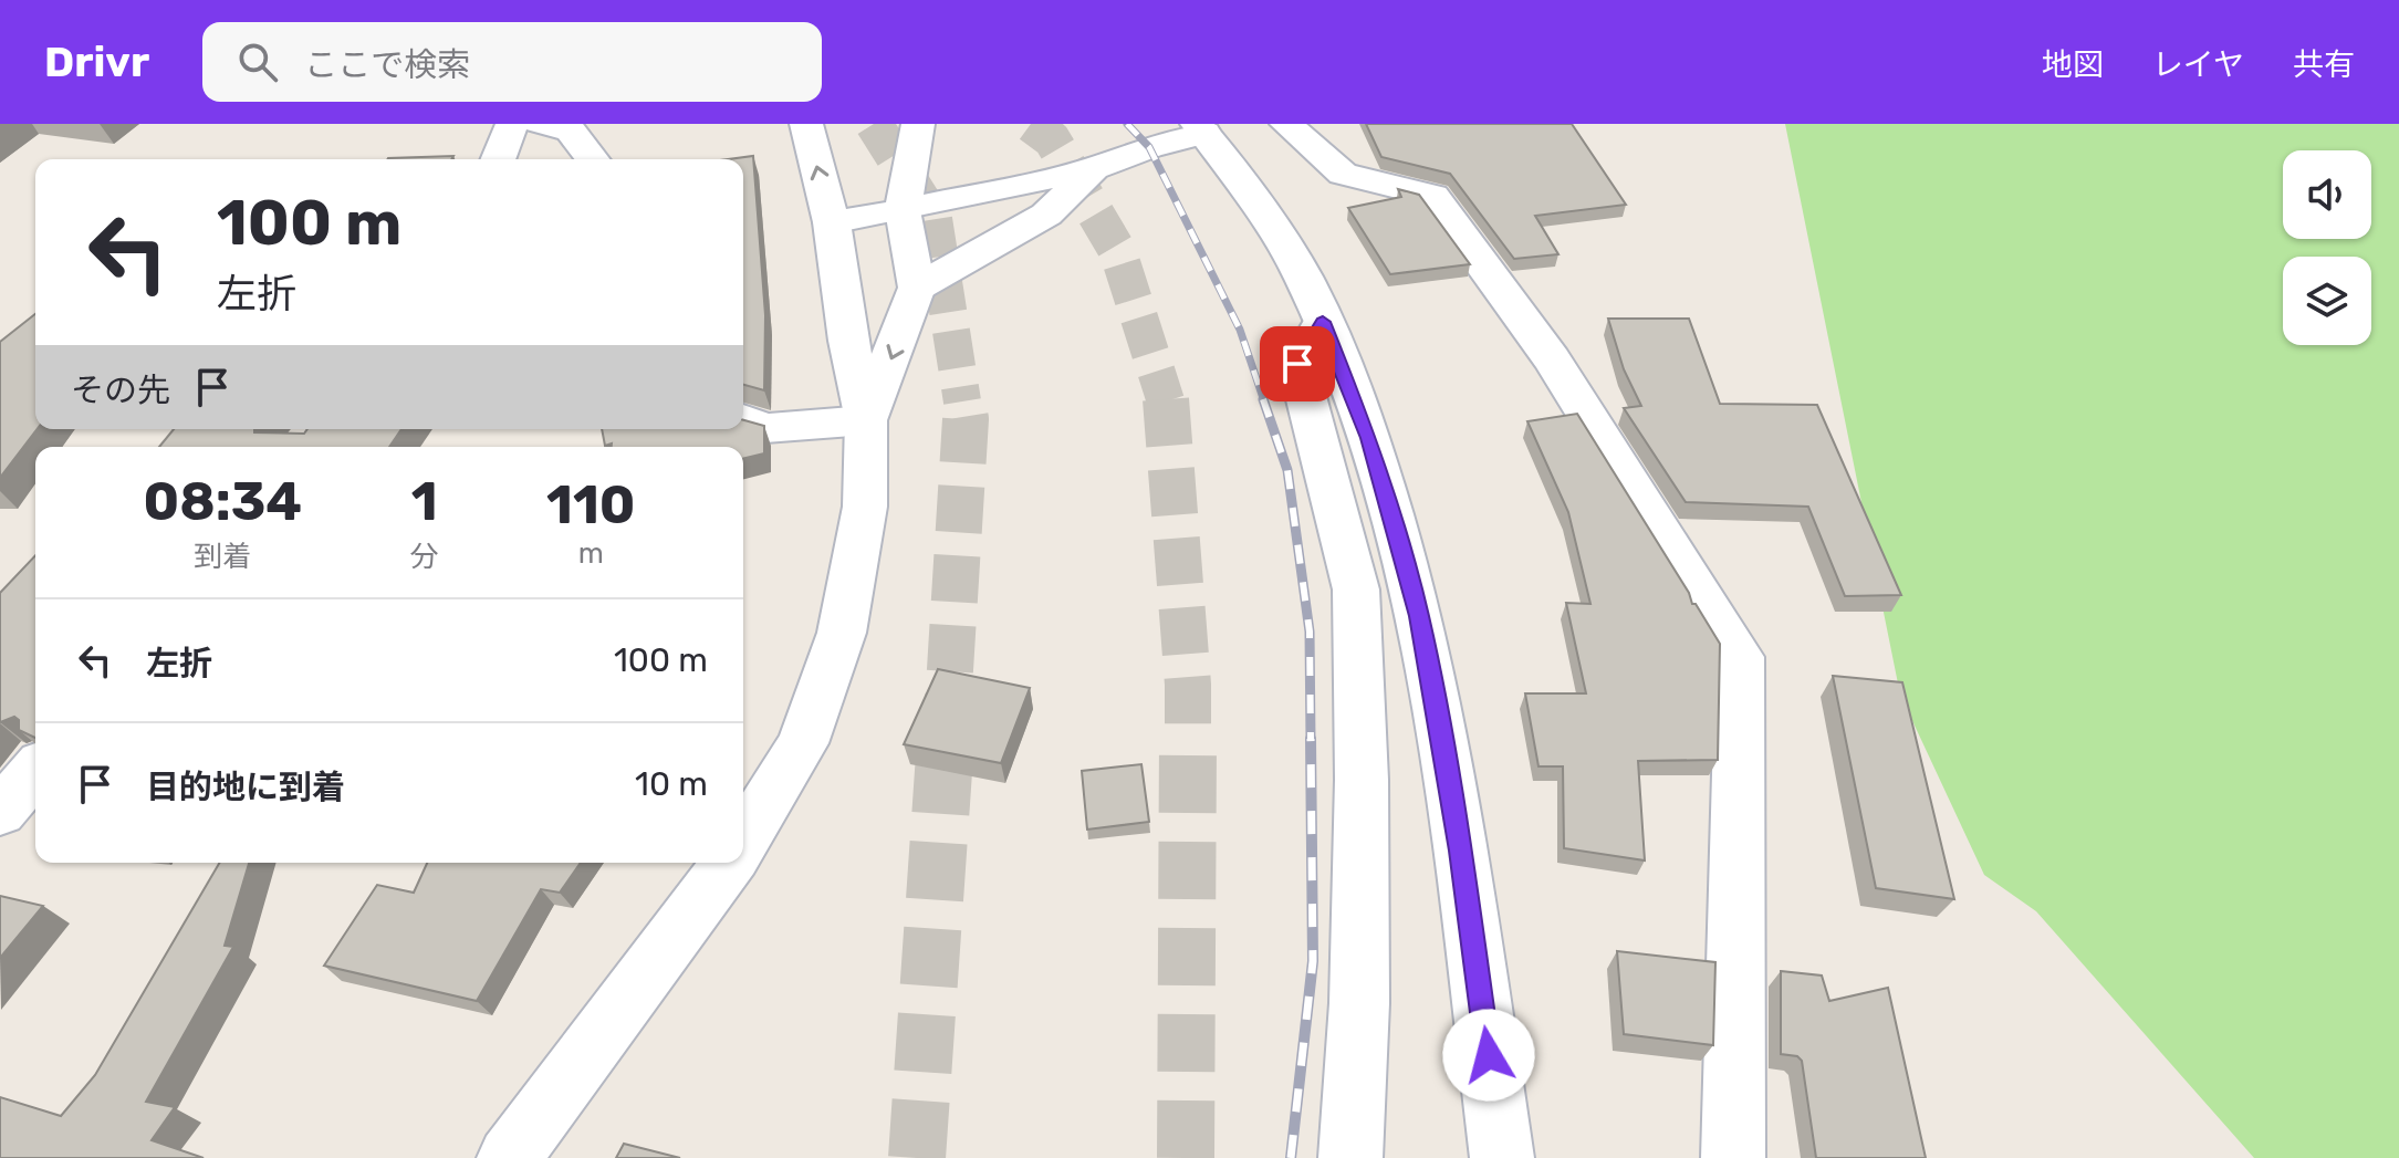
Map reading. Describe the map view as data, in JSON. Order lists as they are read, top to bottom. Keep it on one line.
{"page":{"header":"Drivr","search":"ここで検索","nav":["地図","レイヤ","共有"],"turn":["100 m","左折"],"then":"その先","eta":["08:34","到着","1","分","110","m"],"list":[{"name":"左折","value":"100 m"},{"name":"目的地に到着","value":"10 m"}]}}
